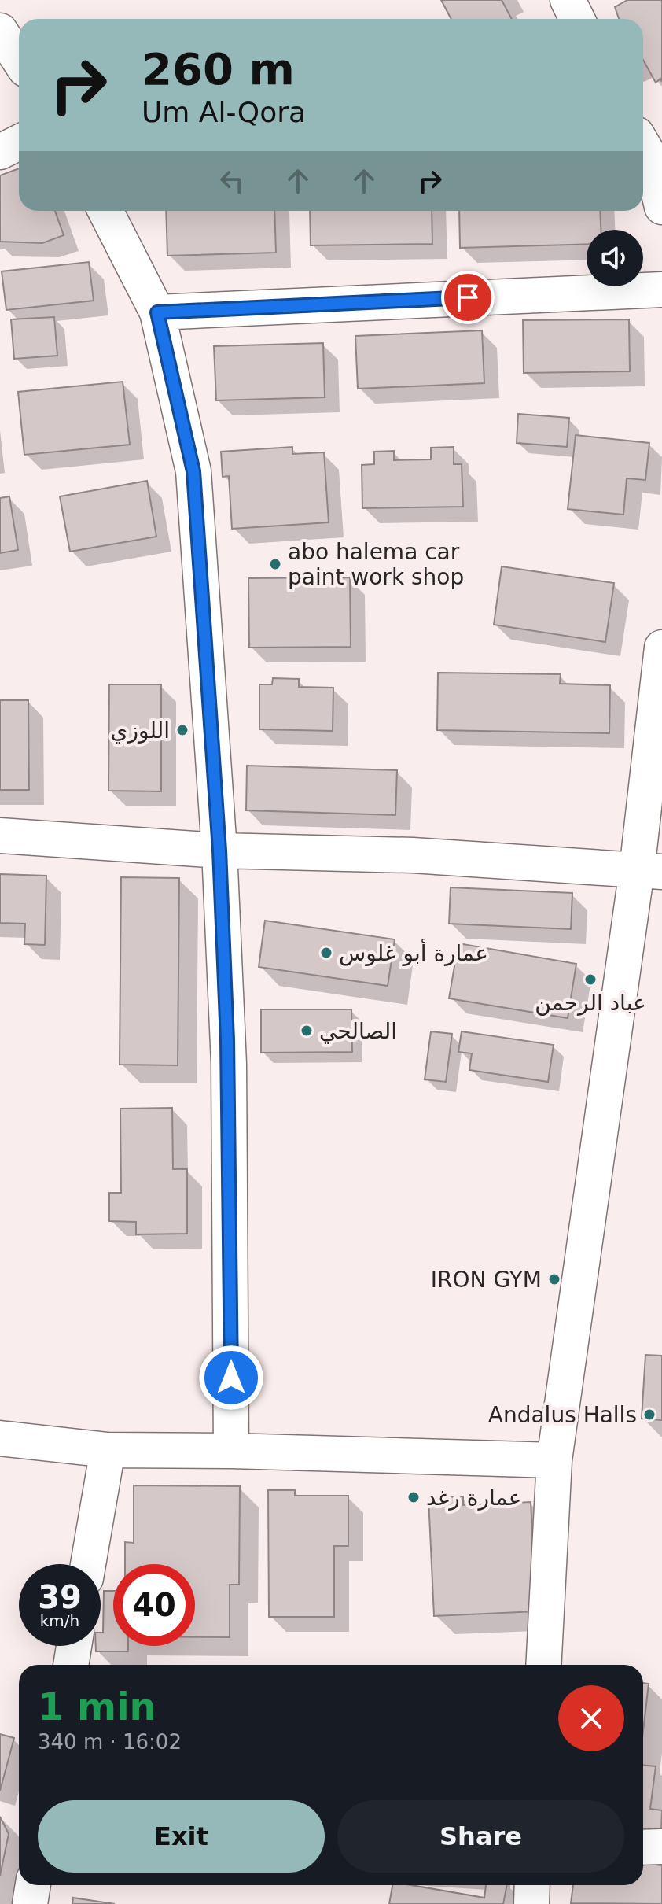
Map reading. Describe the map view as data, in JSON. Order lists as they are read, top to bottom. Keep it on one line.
{"places":["abo halema car paint work shop","اللوزي","عمارة أبو غلوس","عباد الرحمن","الصالحي","IRON GYM","Andalus Halls","عمارة رغد"],"page":{"turn":["260 m","Um Al-Qora"],"speed":"39 km/h","limit":"40","heading":["1 min","340 m · 16:02"],"buttons":["Exit","Share"]}}
